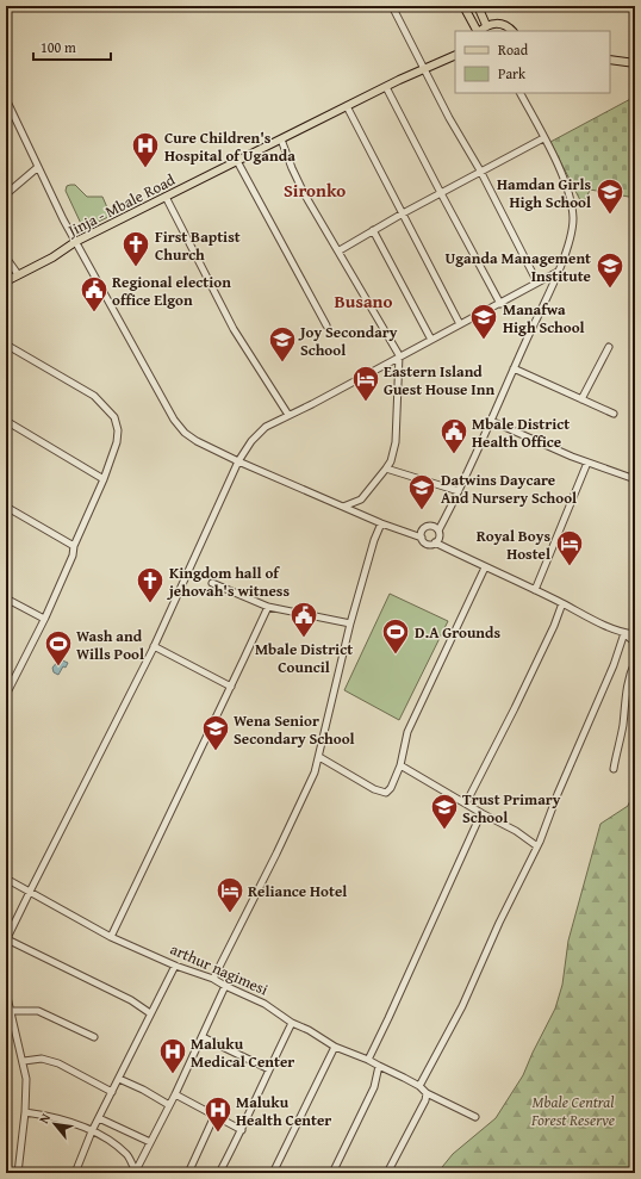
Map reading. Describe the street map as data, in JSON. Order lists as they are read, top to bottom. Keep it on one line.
{"streets":{"main road":["Jinja - Mbale Road"],"street":["arthur nagimesi"]},"districts":["Sironko","Busano"],"parks":["Mbale Central Forest Reserve"],"places":{"hospital":["Cure Children's Hospital of Uganda","Maluku Medical Center","Maluku Health Center"],"school or university":["Hamdan Girls High School","Uganda Management Institute","Manafwa High School","Joy Secondary School","Datwins Daycare And Nursery School","Wena Senior Secondary School","Trust Primary School"],"church":["First Baptist Church","Kingdom hall of jehovah's witness"],"public building":["Regional election office Elgon","Mbale District Health Office","Mbale District Council"],"hotel":["Eastern Island Guest House Inn","Royal Boys Hostel","Reliance Hotel"],"sports":["D.A Grounds","Wash and Wills Pool"]},"legend":["Road","Park"],"scale_bar":"100 m","north":"top left"}
